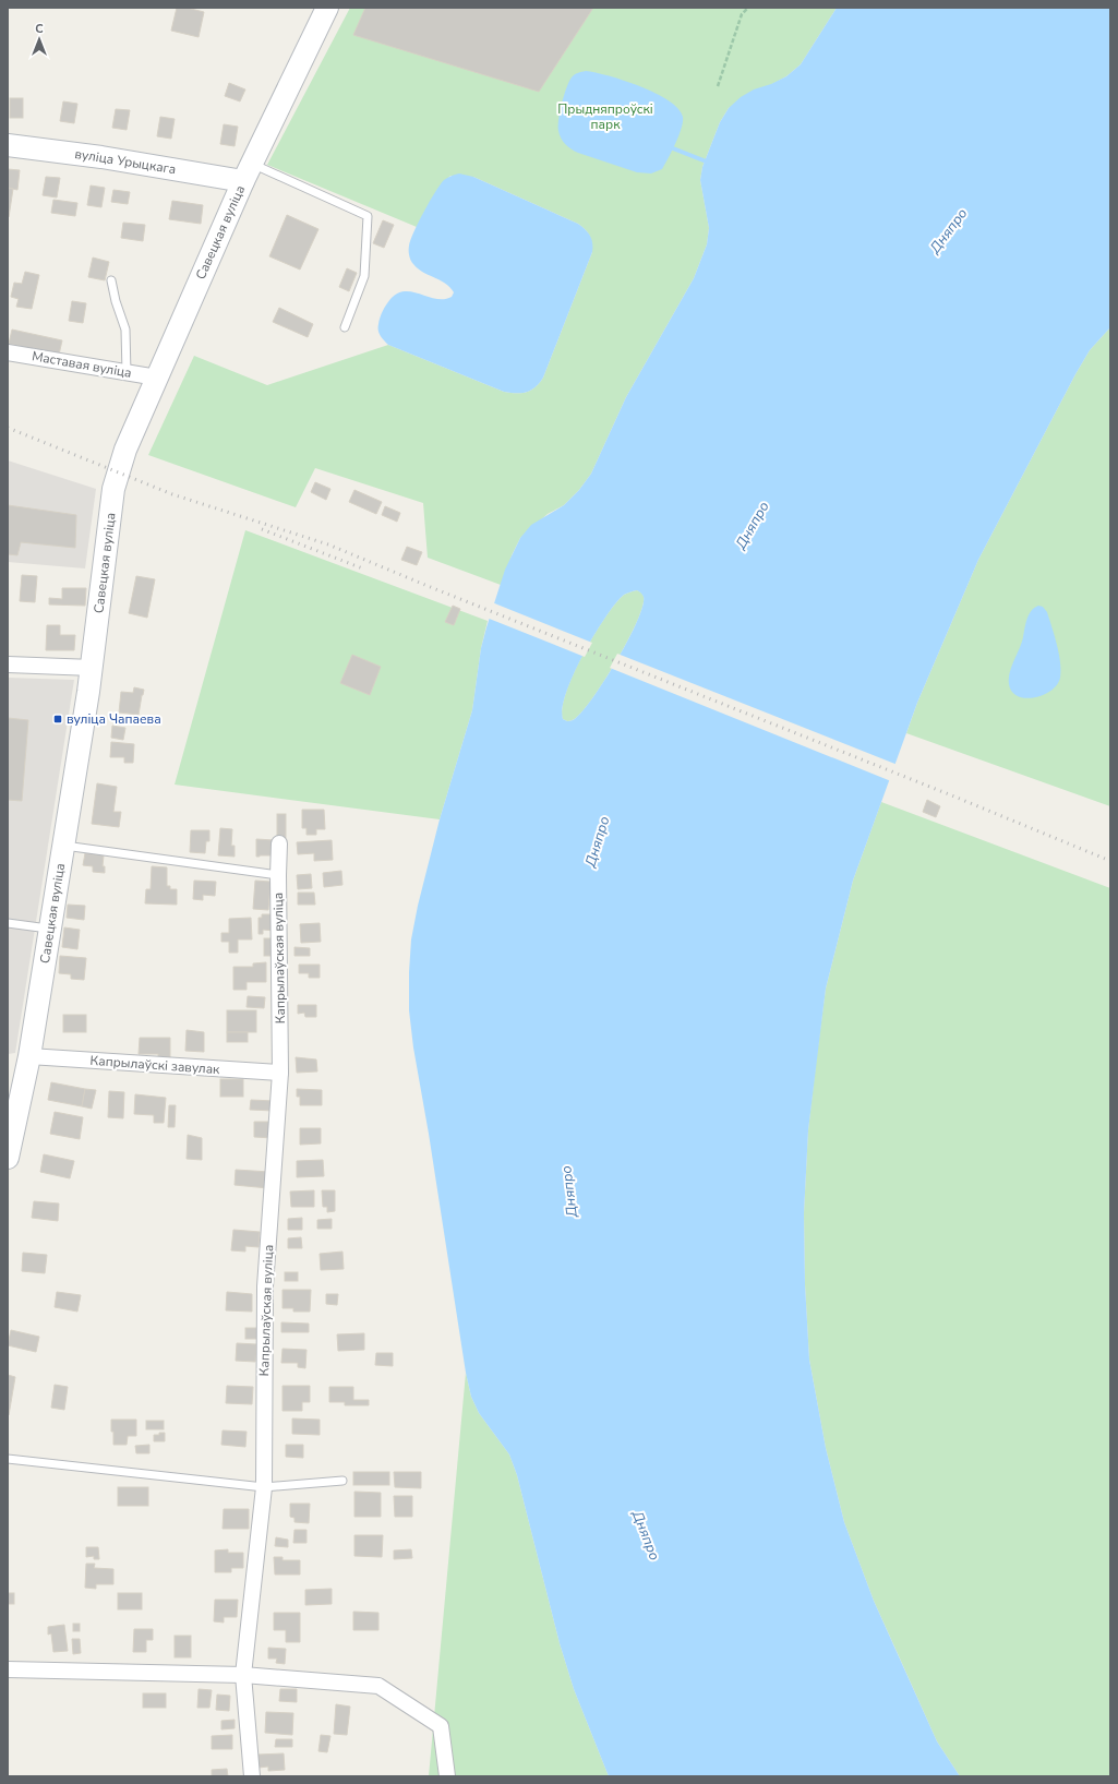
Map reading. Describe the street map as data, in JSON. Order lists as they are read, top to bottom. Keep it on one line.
{"streets":{"main road":["вуліца Урыцкага","Савецкая вуліца"],"street":["Маставая вуліца","Капрылаўская вуліца","Капрылаўскі завулак"]},"crossings":[["вуліца Урыцкага","Савецкая вуліца"],["Савецкая вуліца","Маставая вуліца"],["Савецкая вуліца","Капрылаўскі завулак"],["Капрылаўская вуліца","Капрылаўскі завулак"]],"water":["Дняпро"],"parks":["Прыдняпроўскі парк"],"places":{"transit":["вуліца Чапаева"]},"north":"top"}
